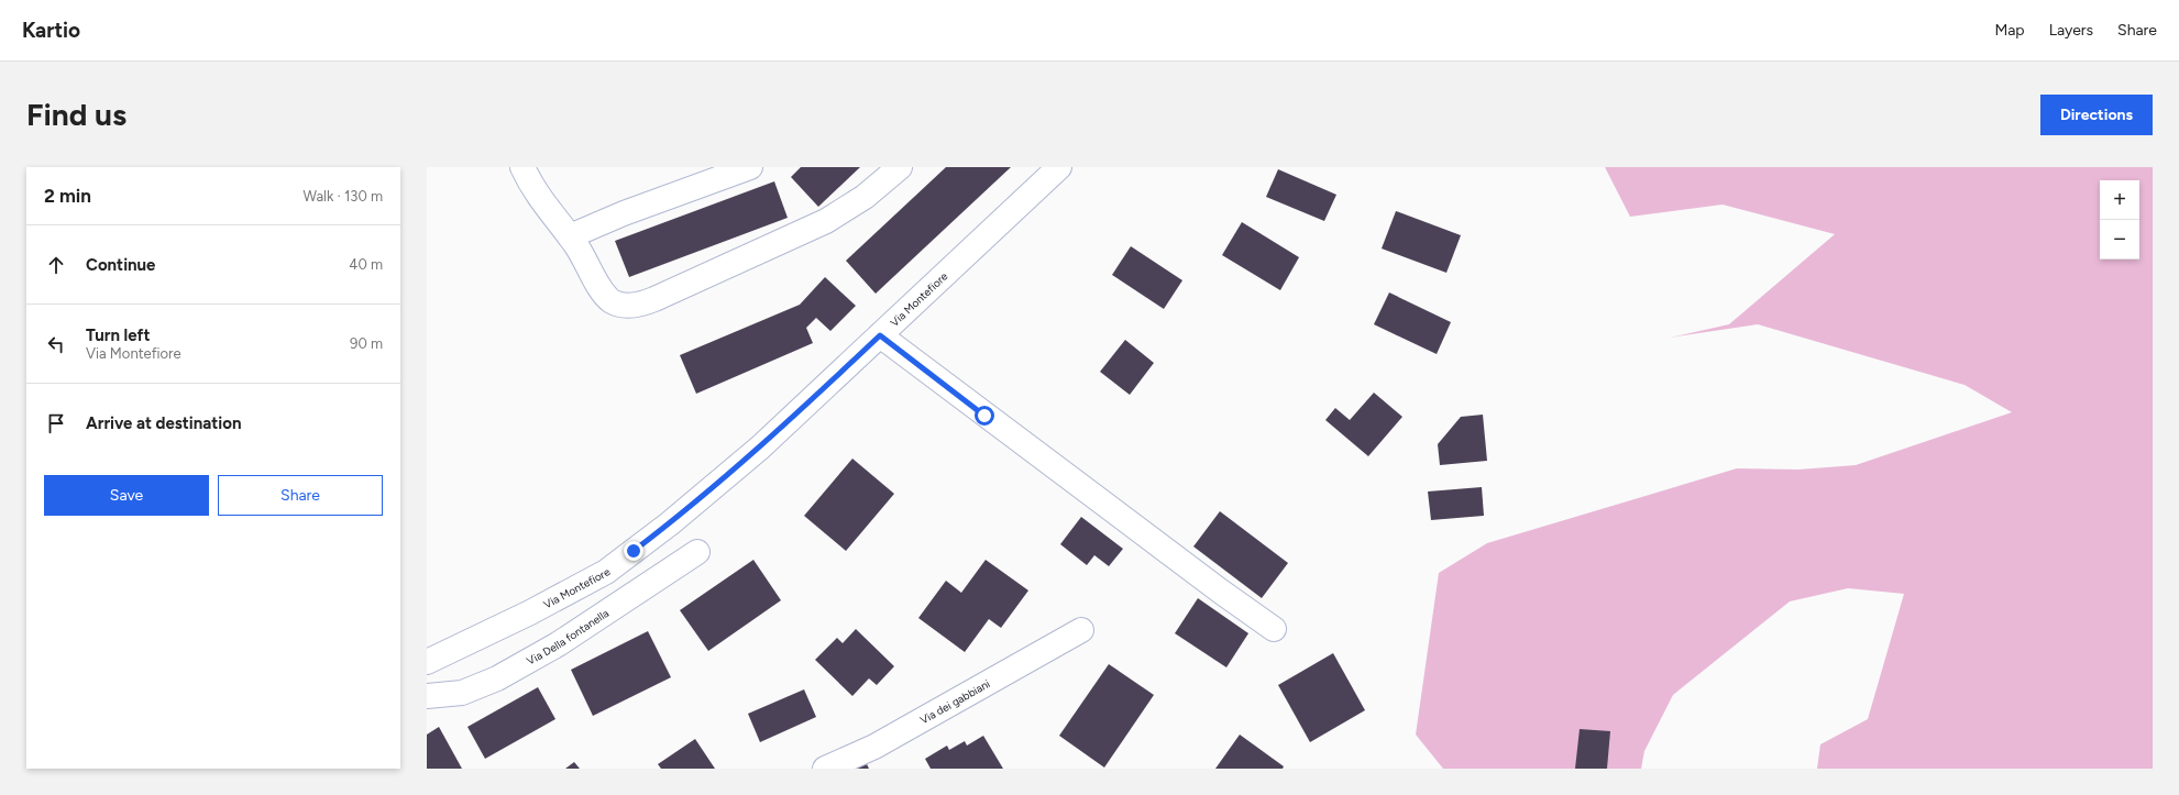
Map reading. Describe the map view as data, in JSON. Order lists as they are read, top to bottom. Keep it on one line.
{"streets":{"street":["Via Montefiore","Via Della fontanella","Via dei gabbiani"]},"page":{"header":"Kartio","nav":["Map","Layers","Share"],"buttons":["Directions",["Save","Share"]],"title":"Find us","heading":["2 min","Walk · 130 m"],"map_buttons":["+","−"],"list":[["Continue","40 m"],["Turn left","Via Montefiore","90 m"],"Arrive at destination"]}}
